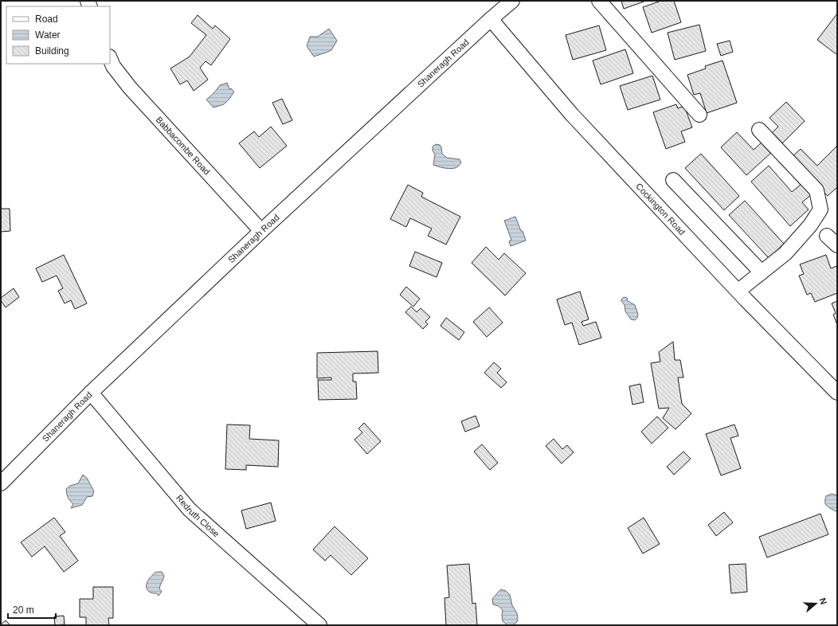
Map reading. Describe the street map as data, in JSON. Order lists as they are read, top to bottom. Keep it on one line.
{"streets":{"street":["Shaneragh Road","Babbacombe Road","Cockington Road","Redruth Close"]},"crossings":[["Shaneragh Road","Babbacombe Road"],["Shaneragh Road","Cockington Road"],["Shaneragh Road","Redruth Close"]],"legend":["Road","Water","Building"],"scale_bar":"20 m","north":"right"}
